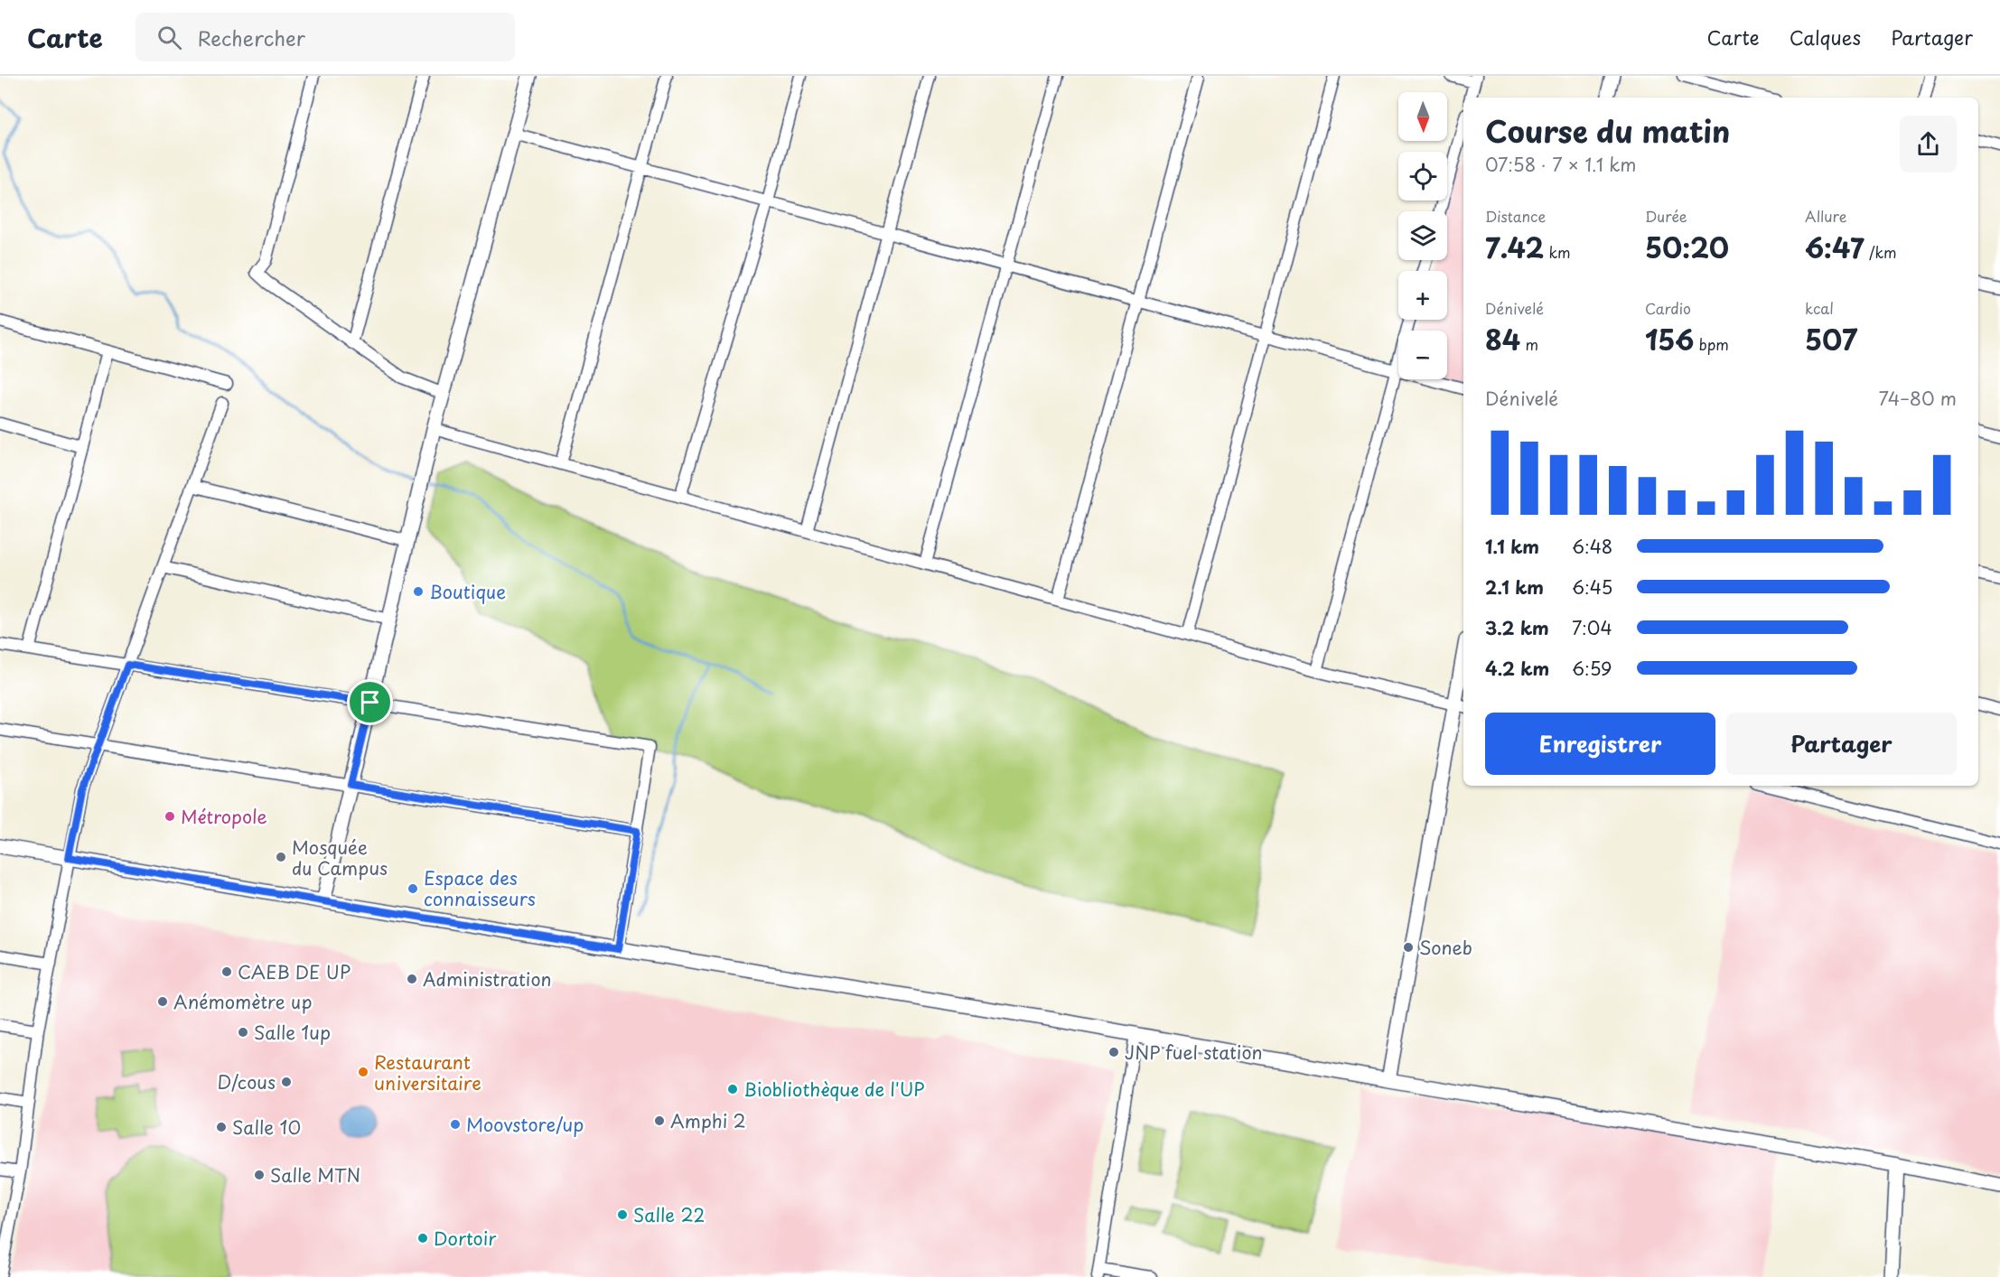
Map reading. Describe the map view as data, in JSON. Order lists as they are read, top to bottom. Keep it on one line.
{"places":["Boutique","Métropole","Mosquée du Campus","Espace des connaisseurs","Soneb","CAEB DE UP","Administration","Anémomètre up","Salle 1up","JNP fuel station","Restaurant universitaire","D/cous","Biobliothèque de l'UP","Amphi 2","Moovstore/up","Salle 10","Salle MTN","Salle 22","Dortoir"],"north":"bottom","page":{"header":"Carte","search":"Rechercher","nav":["Carte","Calques","Partager"],"map_buttons":["+","−"],"heading":["Course du matin","07:58 · 7 × 1.1 km"],"stats":[["Distance","7.42 km"],["Durée","50:20"],["Allure","6:47 /km"],["Dénivelé","84 m"],["Cardio","156 bpm"],["kcal","507"]],"chart":["Dénivelé","74–80 m"],"list":[{"name":"1.1 km","note":"6:48"},{"name":"2.1 km","note":"6:45"},{"name":"3.2 km","note":"7:04"},{"name":"4.2 km","note":"6:59"}],"buttons":["Enregistrer","Partager"]}}
